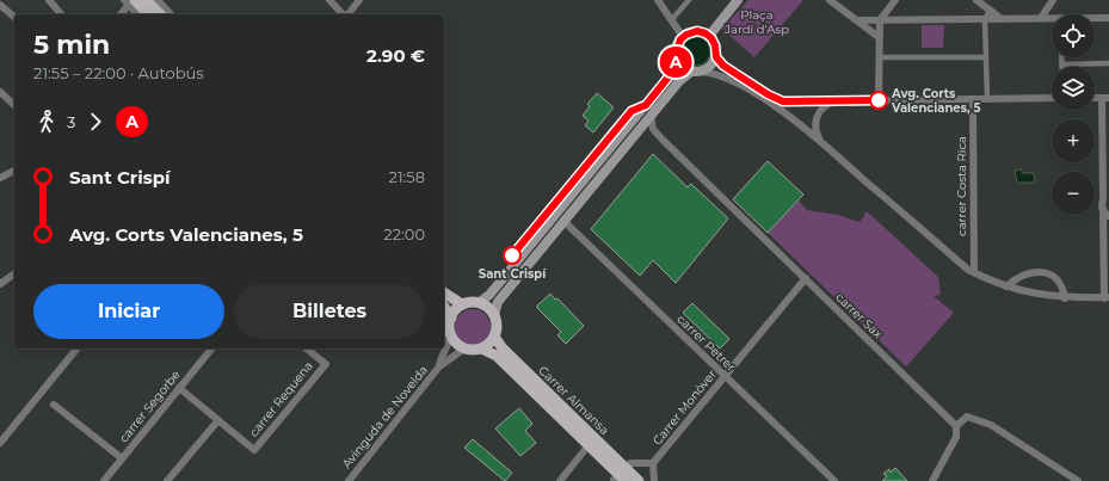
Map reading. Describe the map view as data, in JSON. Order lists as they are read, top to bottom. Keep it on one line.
{"streets":{"main road":["Carrer Almansa"],"street":["carrer Costa Rica","carrer Sax","carrer Petrer","carrer Requena","carrer Segorbe","Carrer Monòver","Avinguda de Novelda"]},"crossings":[["carrer Sax","Carrer Monòver"],["carrer Petrer","Carrer Monòver"],["Carrer Almansa","Avinguda de Novelda"]],"parks":["Plaça Jardí d'Asp"],"places":["Avg. Corts Valencianes, 5","Sant Crispí"],"lines":["bus line A"],"page":{"on_map":"A","map_buttons":["+","−"],"heading":["5 min","21:55 – 22:00 · Autobús","2.90 €"],"legs":["3","A"],"list":[{"name":"Sant Crispí","value":"21:58"},{"name":"Avg. Corts Valencianes, 5","value":"22:00"}],"buttons":["Iniciar","Billetes"]}}
